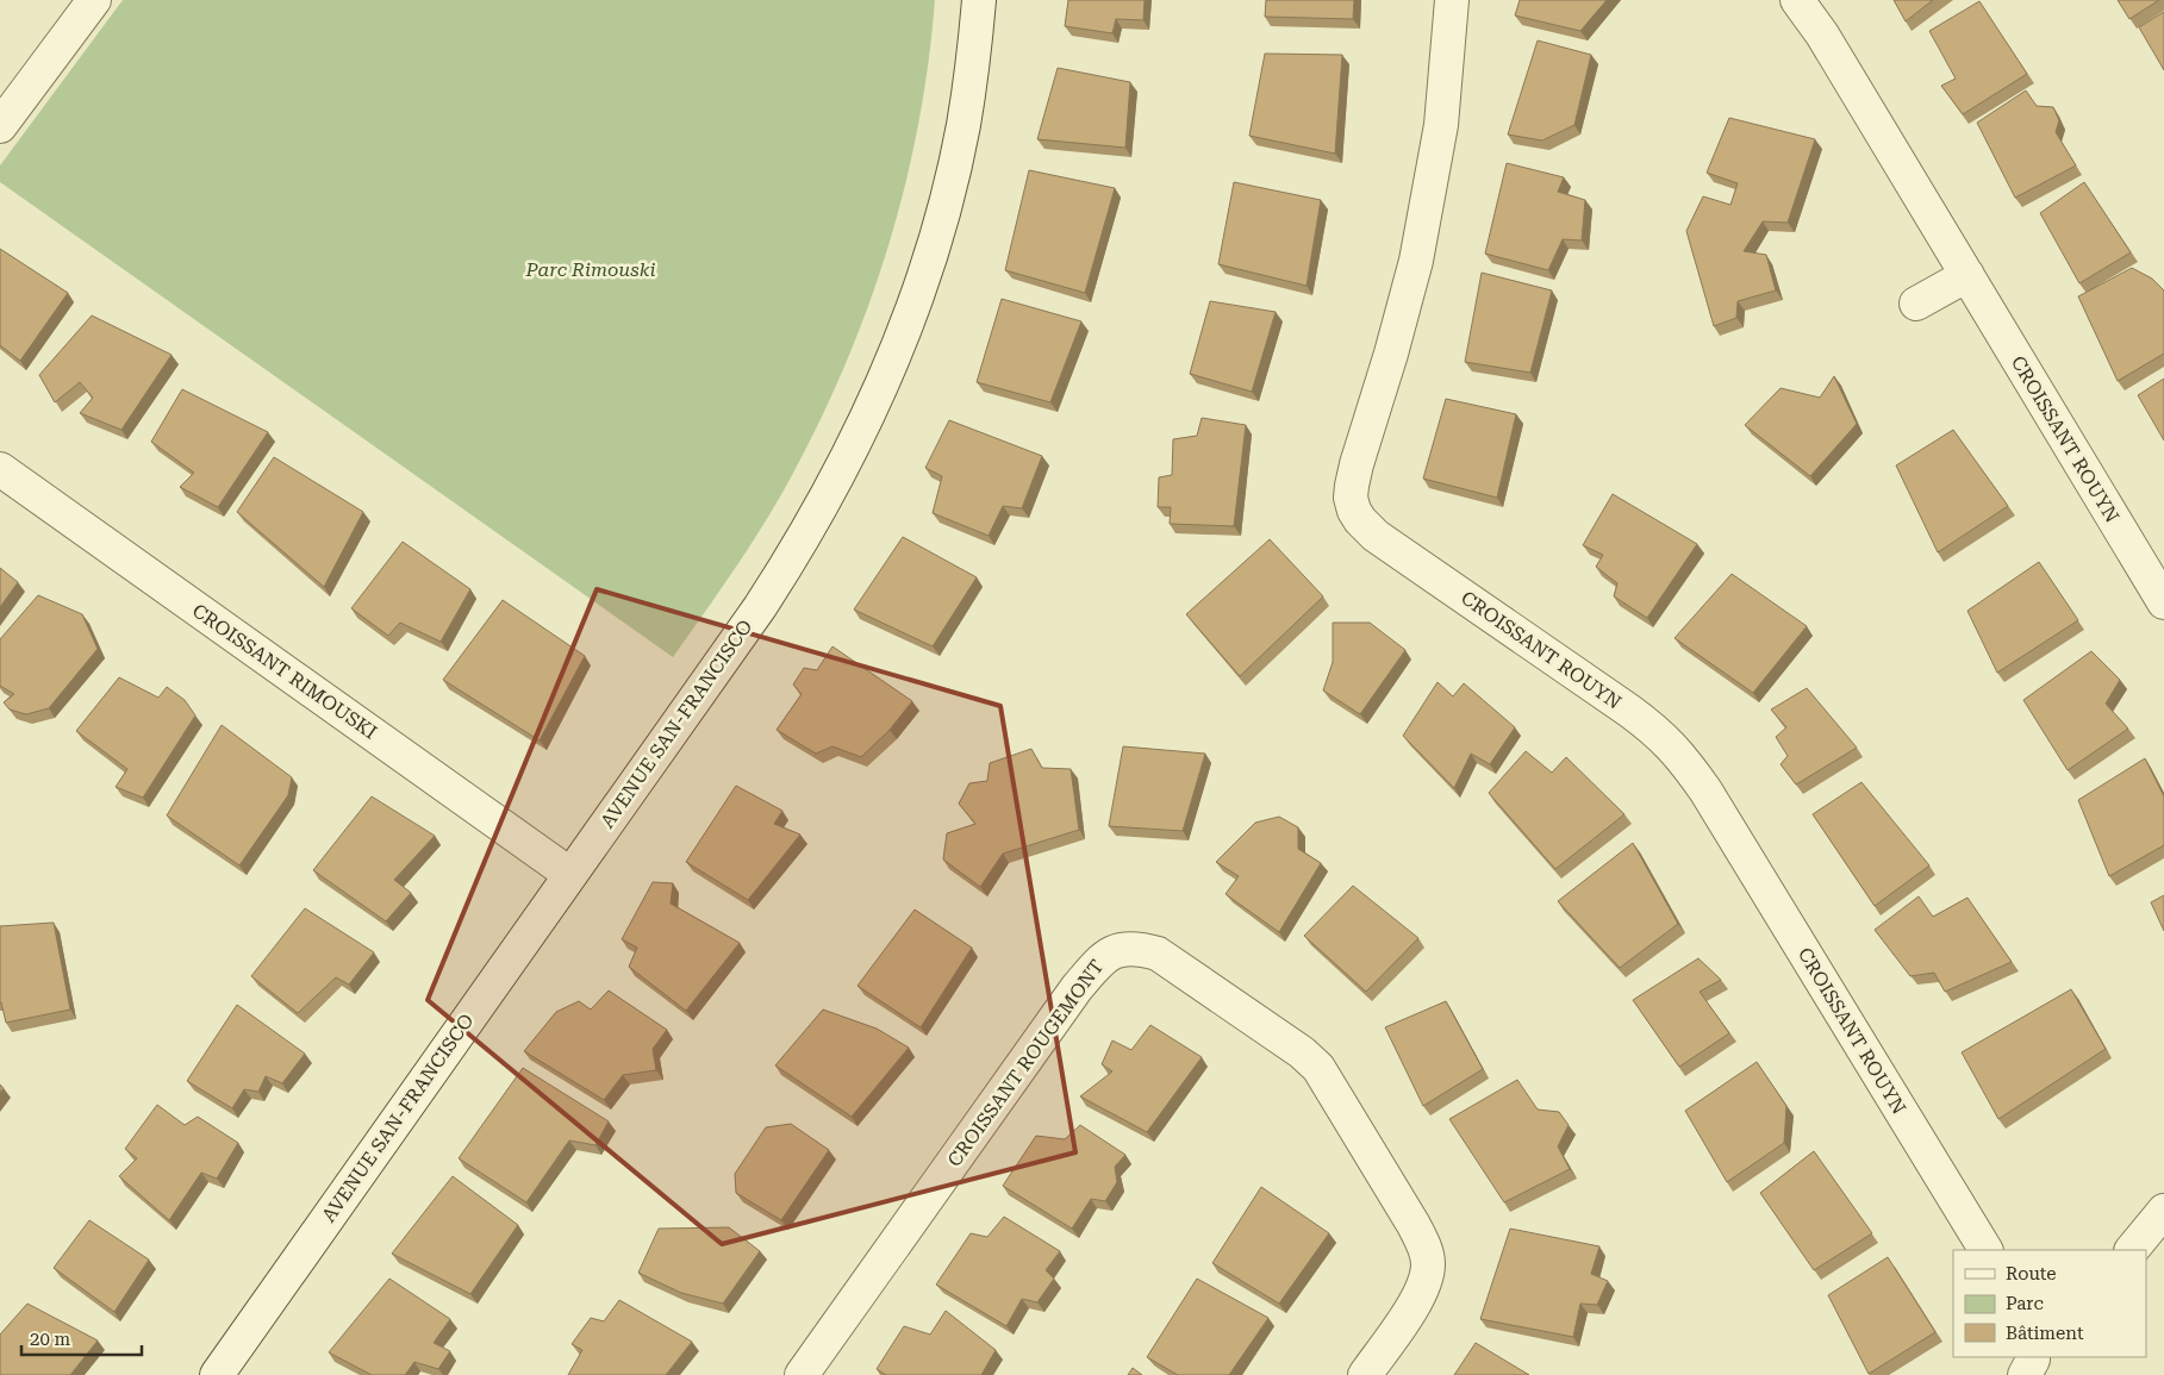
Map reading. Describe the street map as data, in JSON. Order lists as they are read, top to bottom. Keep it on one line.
{"streets":{"street":["CROISSANT ROUYN","CROISSANT RIMOUSKI","AVENUE SAN-FRANCISCO","CROISSANT ROUGEMONT"]},"crossings":[["CROISSANT RIMOUSKI","AVENUE SAN-FRANCISCO"]],"parks":["Parc Rimouski"],"legend":["Route","Parc","Bâtiment"],"scale_bar":"20 m"}
